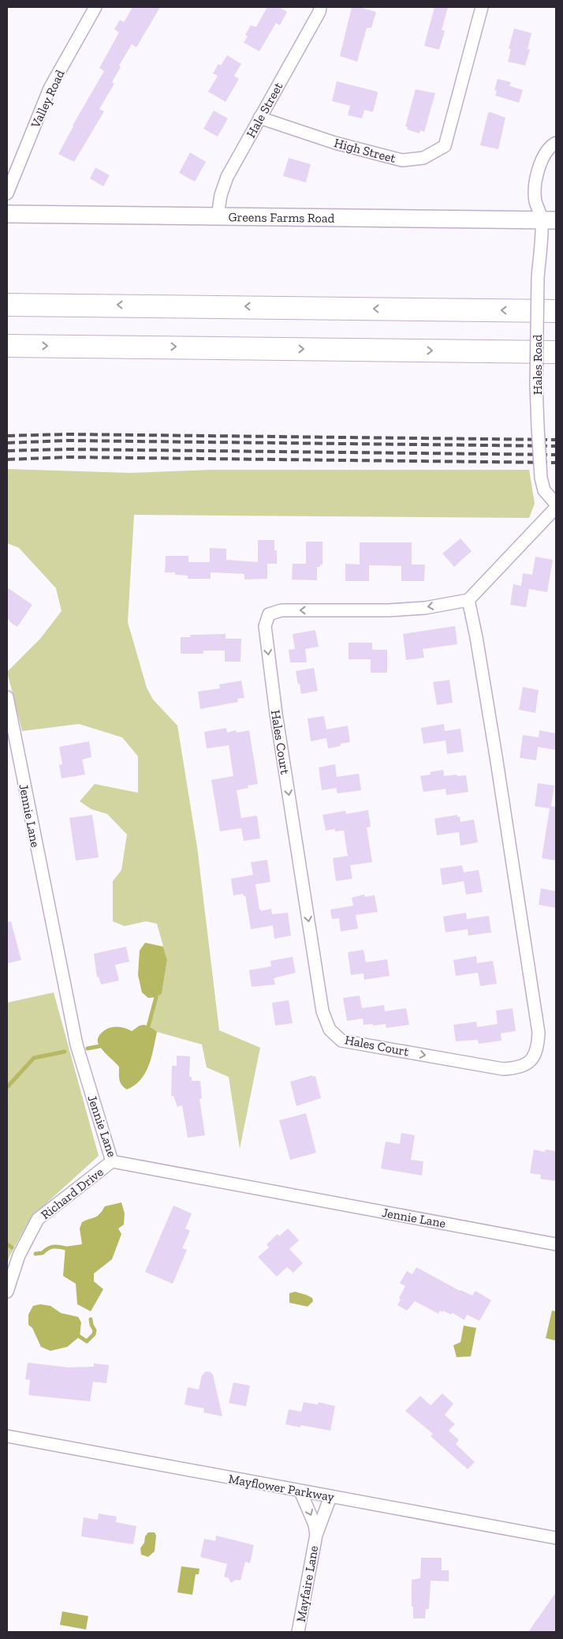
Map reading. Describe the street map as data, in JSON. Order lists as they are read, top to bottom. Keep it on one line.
{"streets":{"main road":["Greens Farms Road"],"street":["Valley Road","Hale Street","High Street","Hales Road","Hales Court","Jennie Lane","Richard Drive","Mayflower Parkway","Mayfaire Lane"]},"crossings":[["Hale Street","High Street"],["Hale Street","Greens Farms Road"],["Greens Farms Road","Hales Road"],["Jennie Lane","Richard Drive"],["Mayflower Parkway","Mayfaire Lane"]]}
